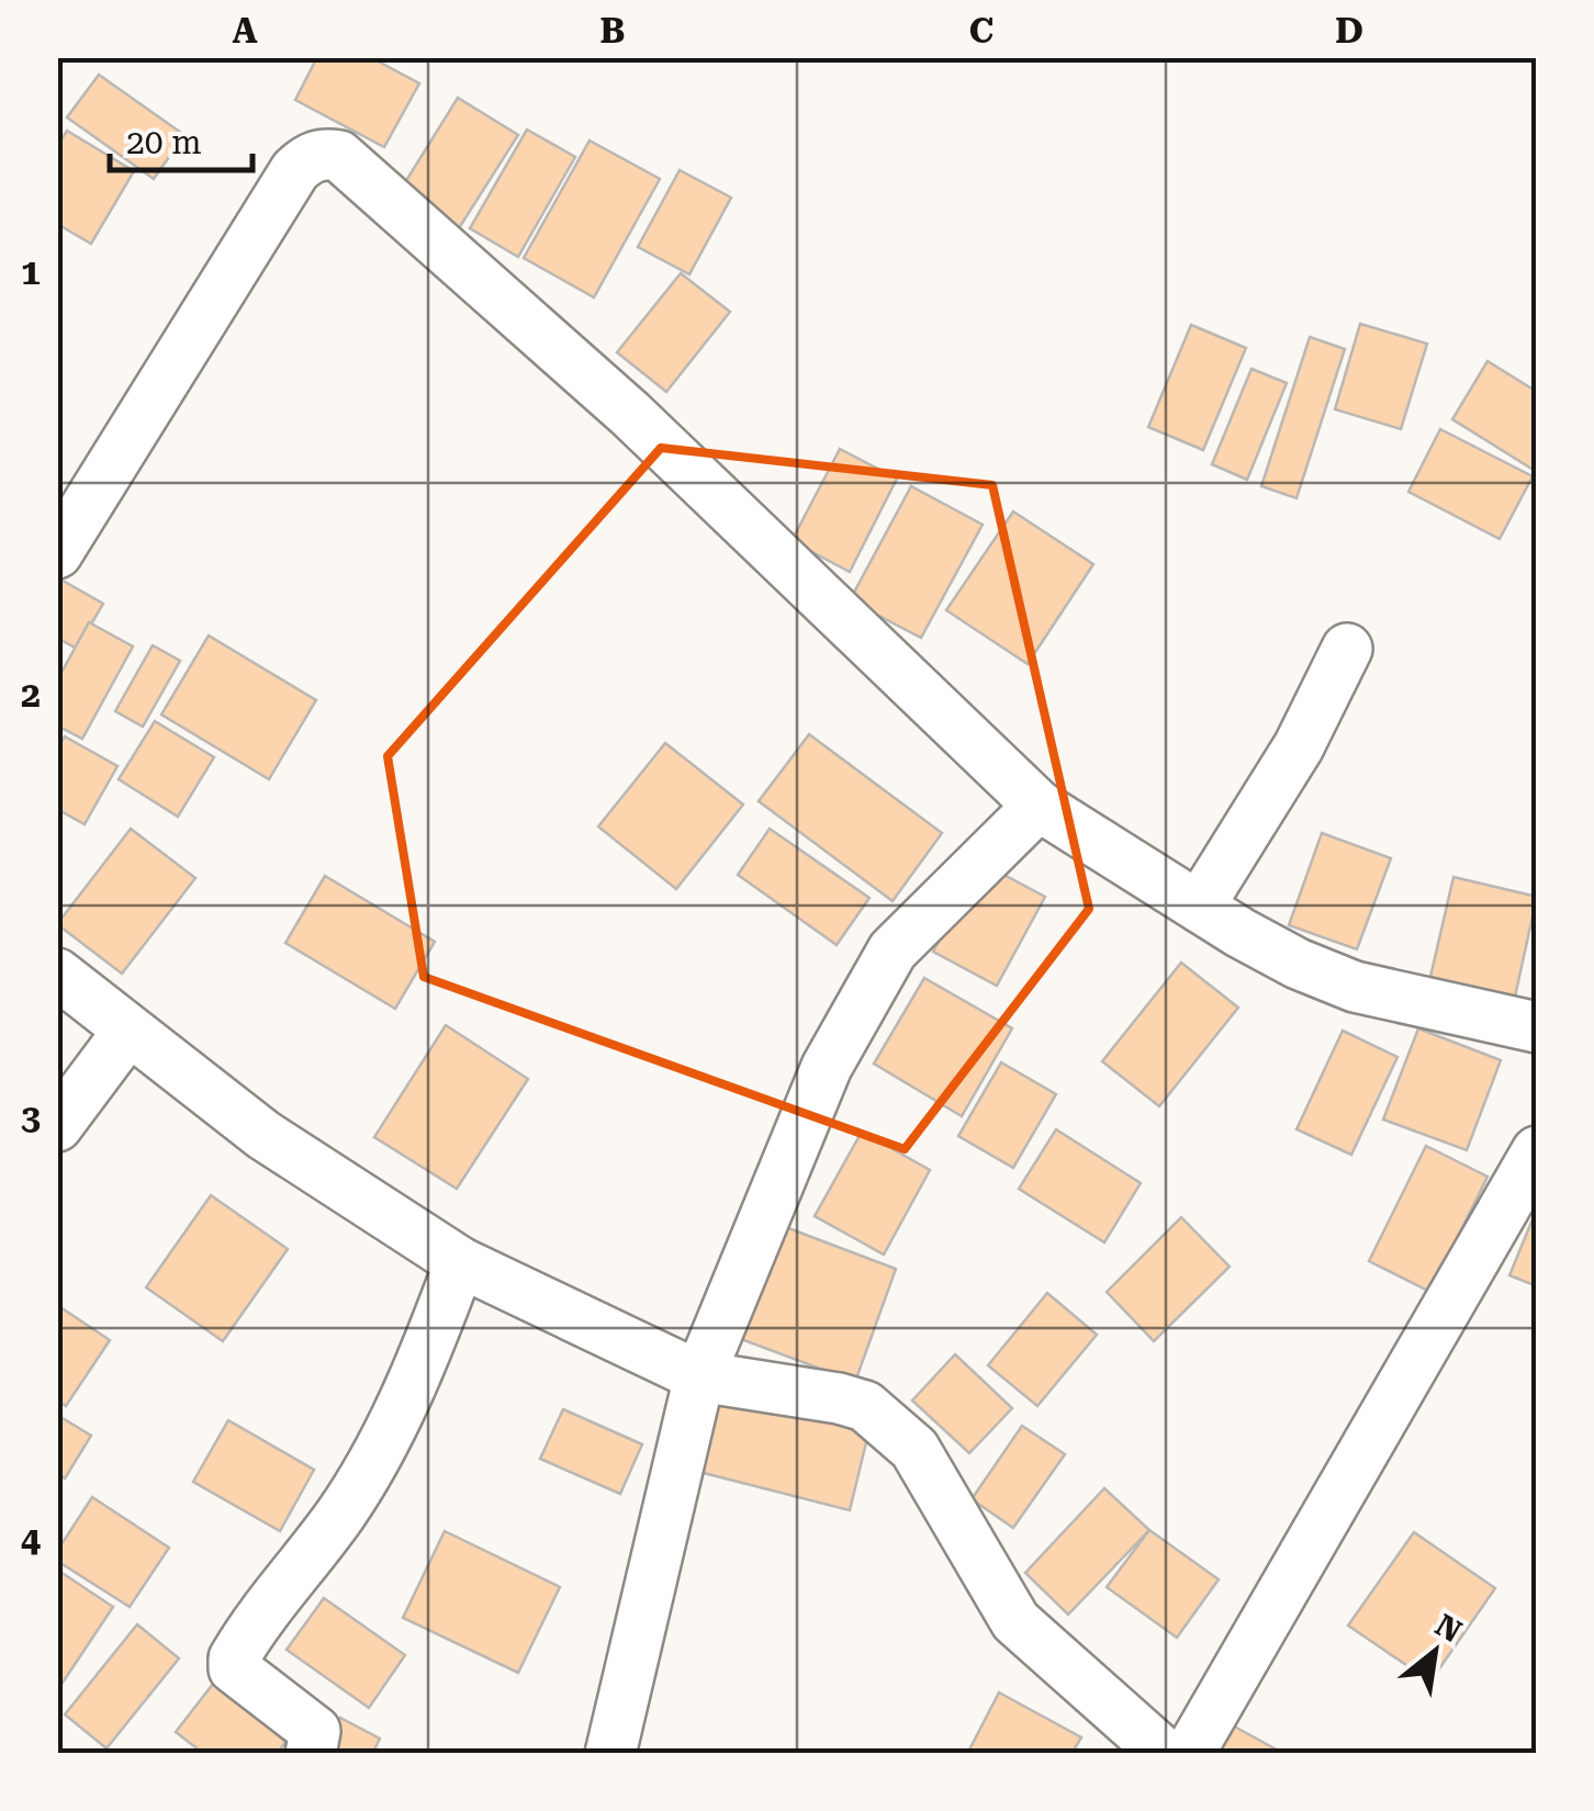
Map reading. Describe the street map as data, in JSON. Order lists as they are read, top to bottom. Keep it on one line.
{"scale_bar":"20 m","north":"top right","grid":{"columns":["A","B","C","D"],"rows":["1","2","3","4"]}}
